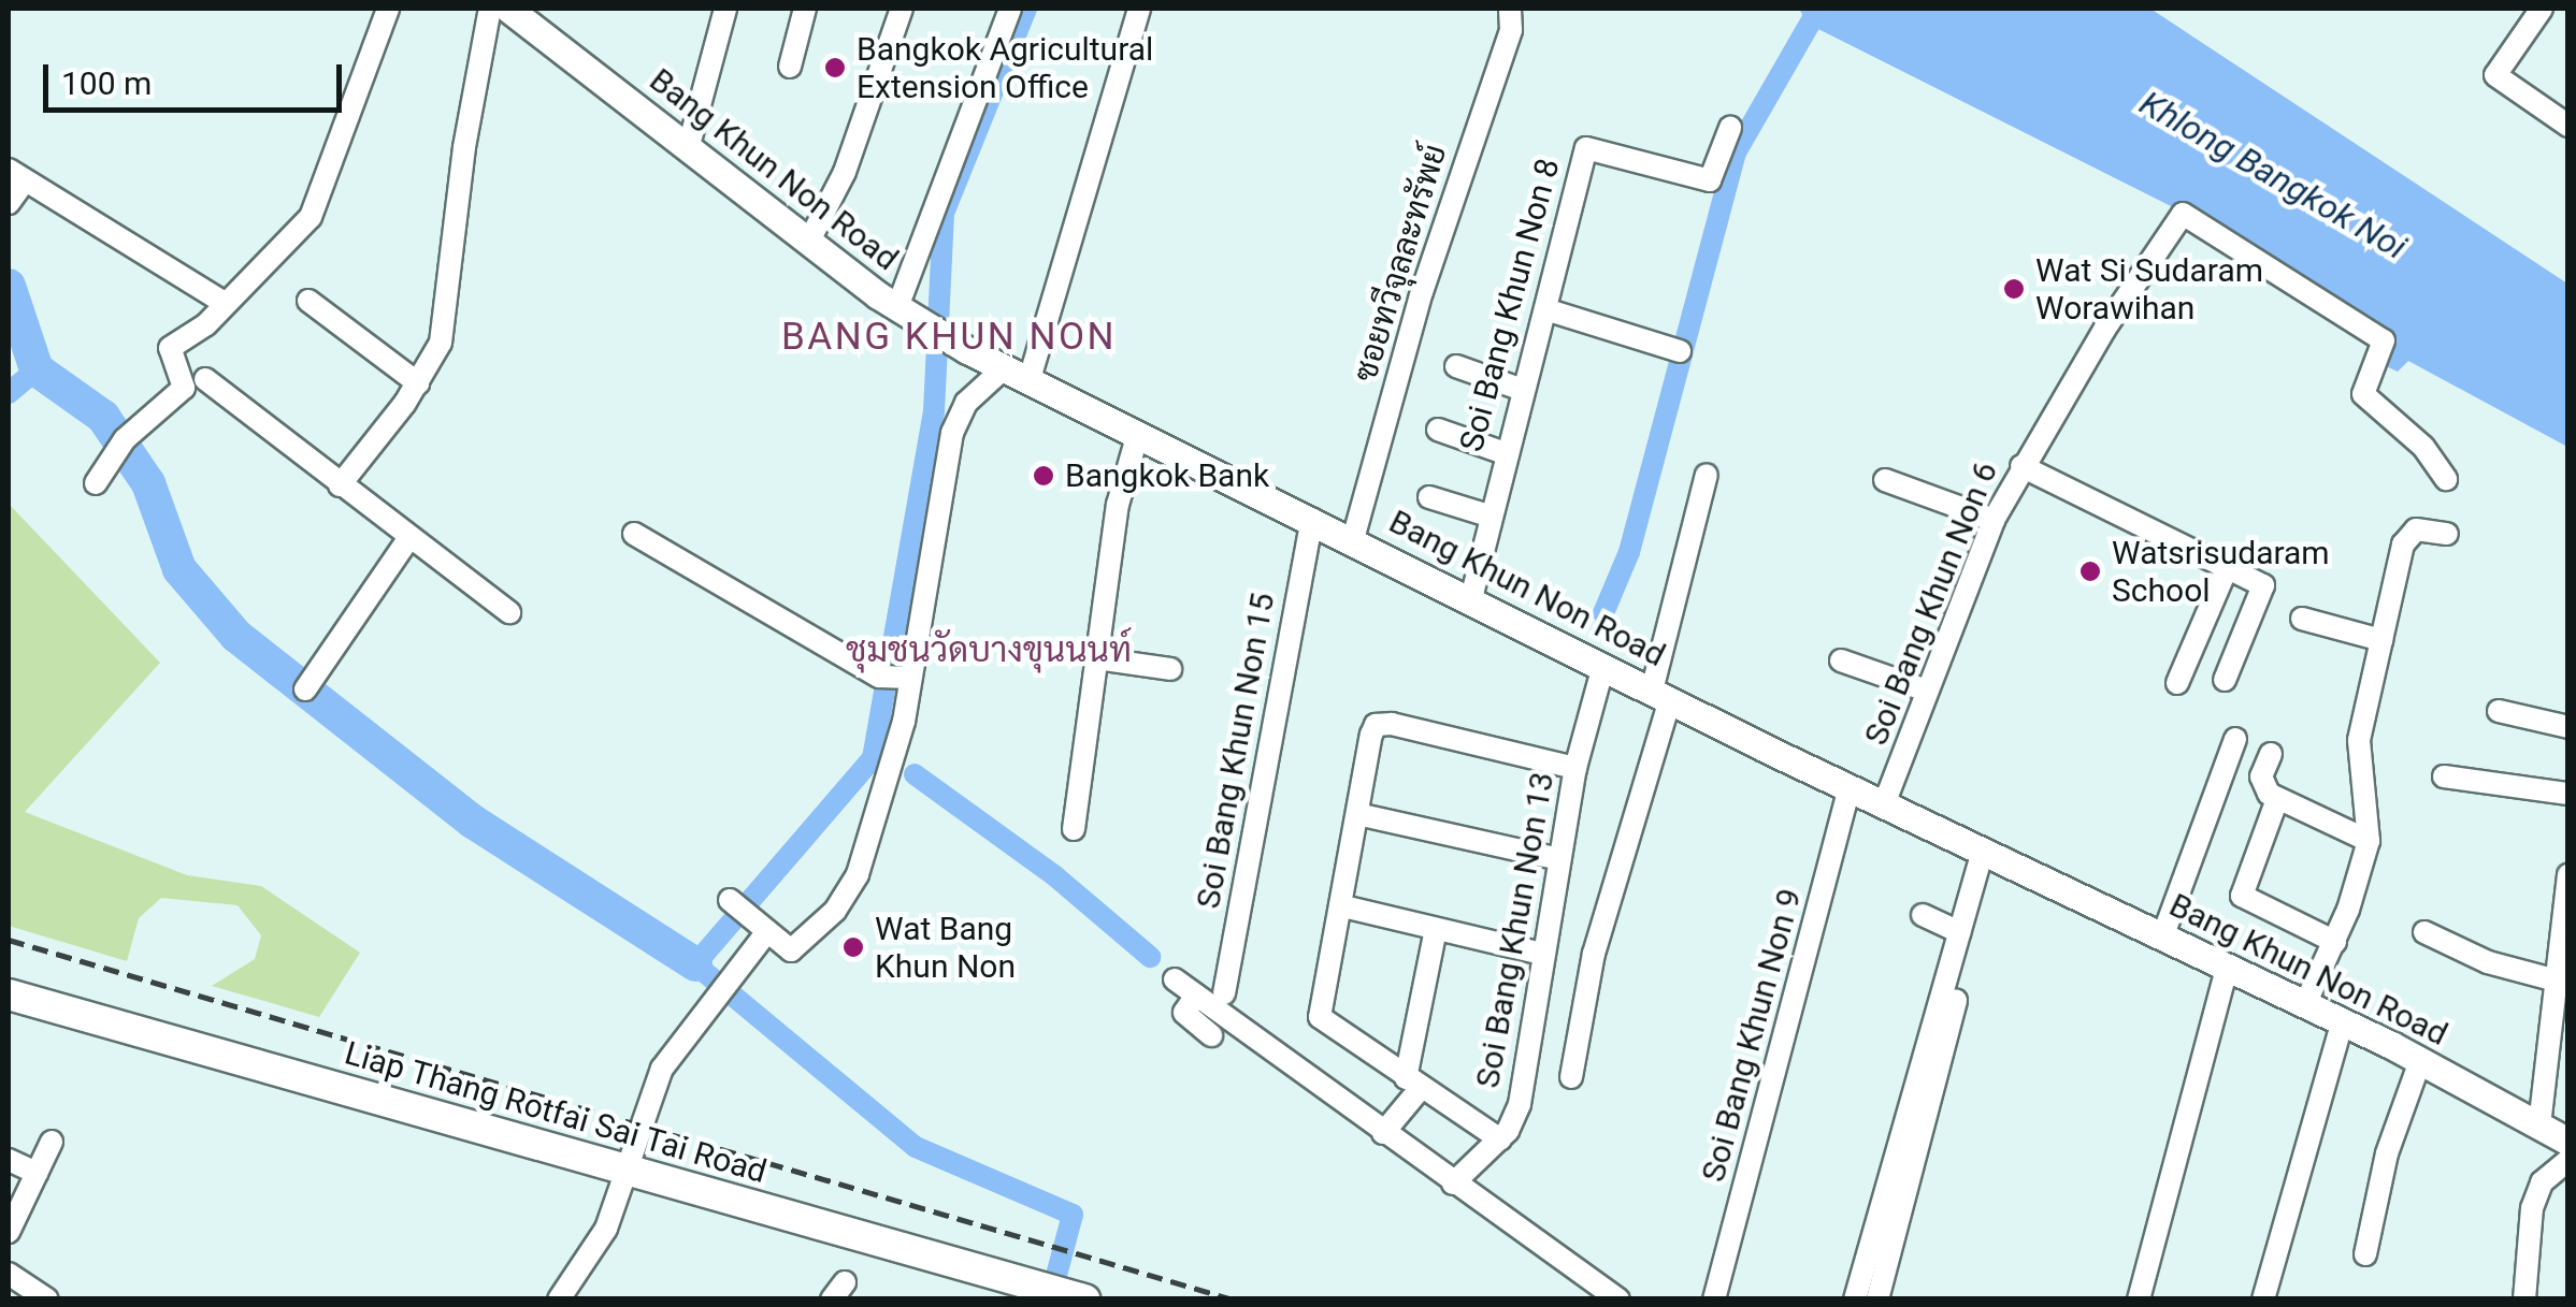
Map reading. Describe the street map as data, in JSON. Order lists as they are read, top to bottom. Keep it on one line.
{"streets":{"main road":["Liap Thang Rotfai Sai Tai Road"],"street":["Bang Khun Non Road","ซอยทวีจุลละทรัพย์","Soi Bang Khun Non 8","Soi Bang Khun Non 6","Soi Bang Khun Non 15","Soi Bang Khun Non 13","Soi Bang Khun Non 9"]},"crossings":[["Bang Khun Non Road","ซอยทวีจุลละทรัพย์"],["Bang Khun Non Road","Soi Bang Khun Non 8"],["Bang Khun Non Road","Soi Bang Khun Non 6"],["Bang Khun Non Road","Soi Bang Khun Non 15"],["Bang Khun Non Road","Soi Bang Khun Non 13"],["Bang Khun Non Road","Soi Bang Khun Non 9"]],"districts":["BANG KHUN NON","ชุมชนวัดบางขุนนนท์"],"water":["Khlong Bangkok Noi"],"places":["Bangkok Agricultural Extension Office","Wat Si Sudaram Worawihan","Bangkok Bank","Watsrisudaram School","Wat Bang Khun Non"],"scale_bar":"100 m"}
